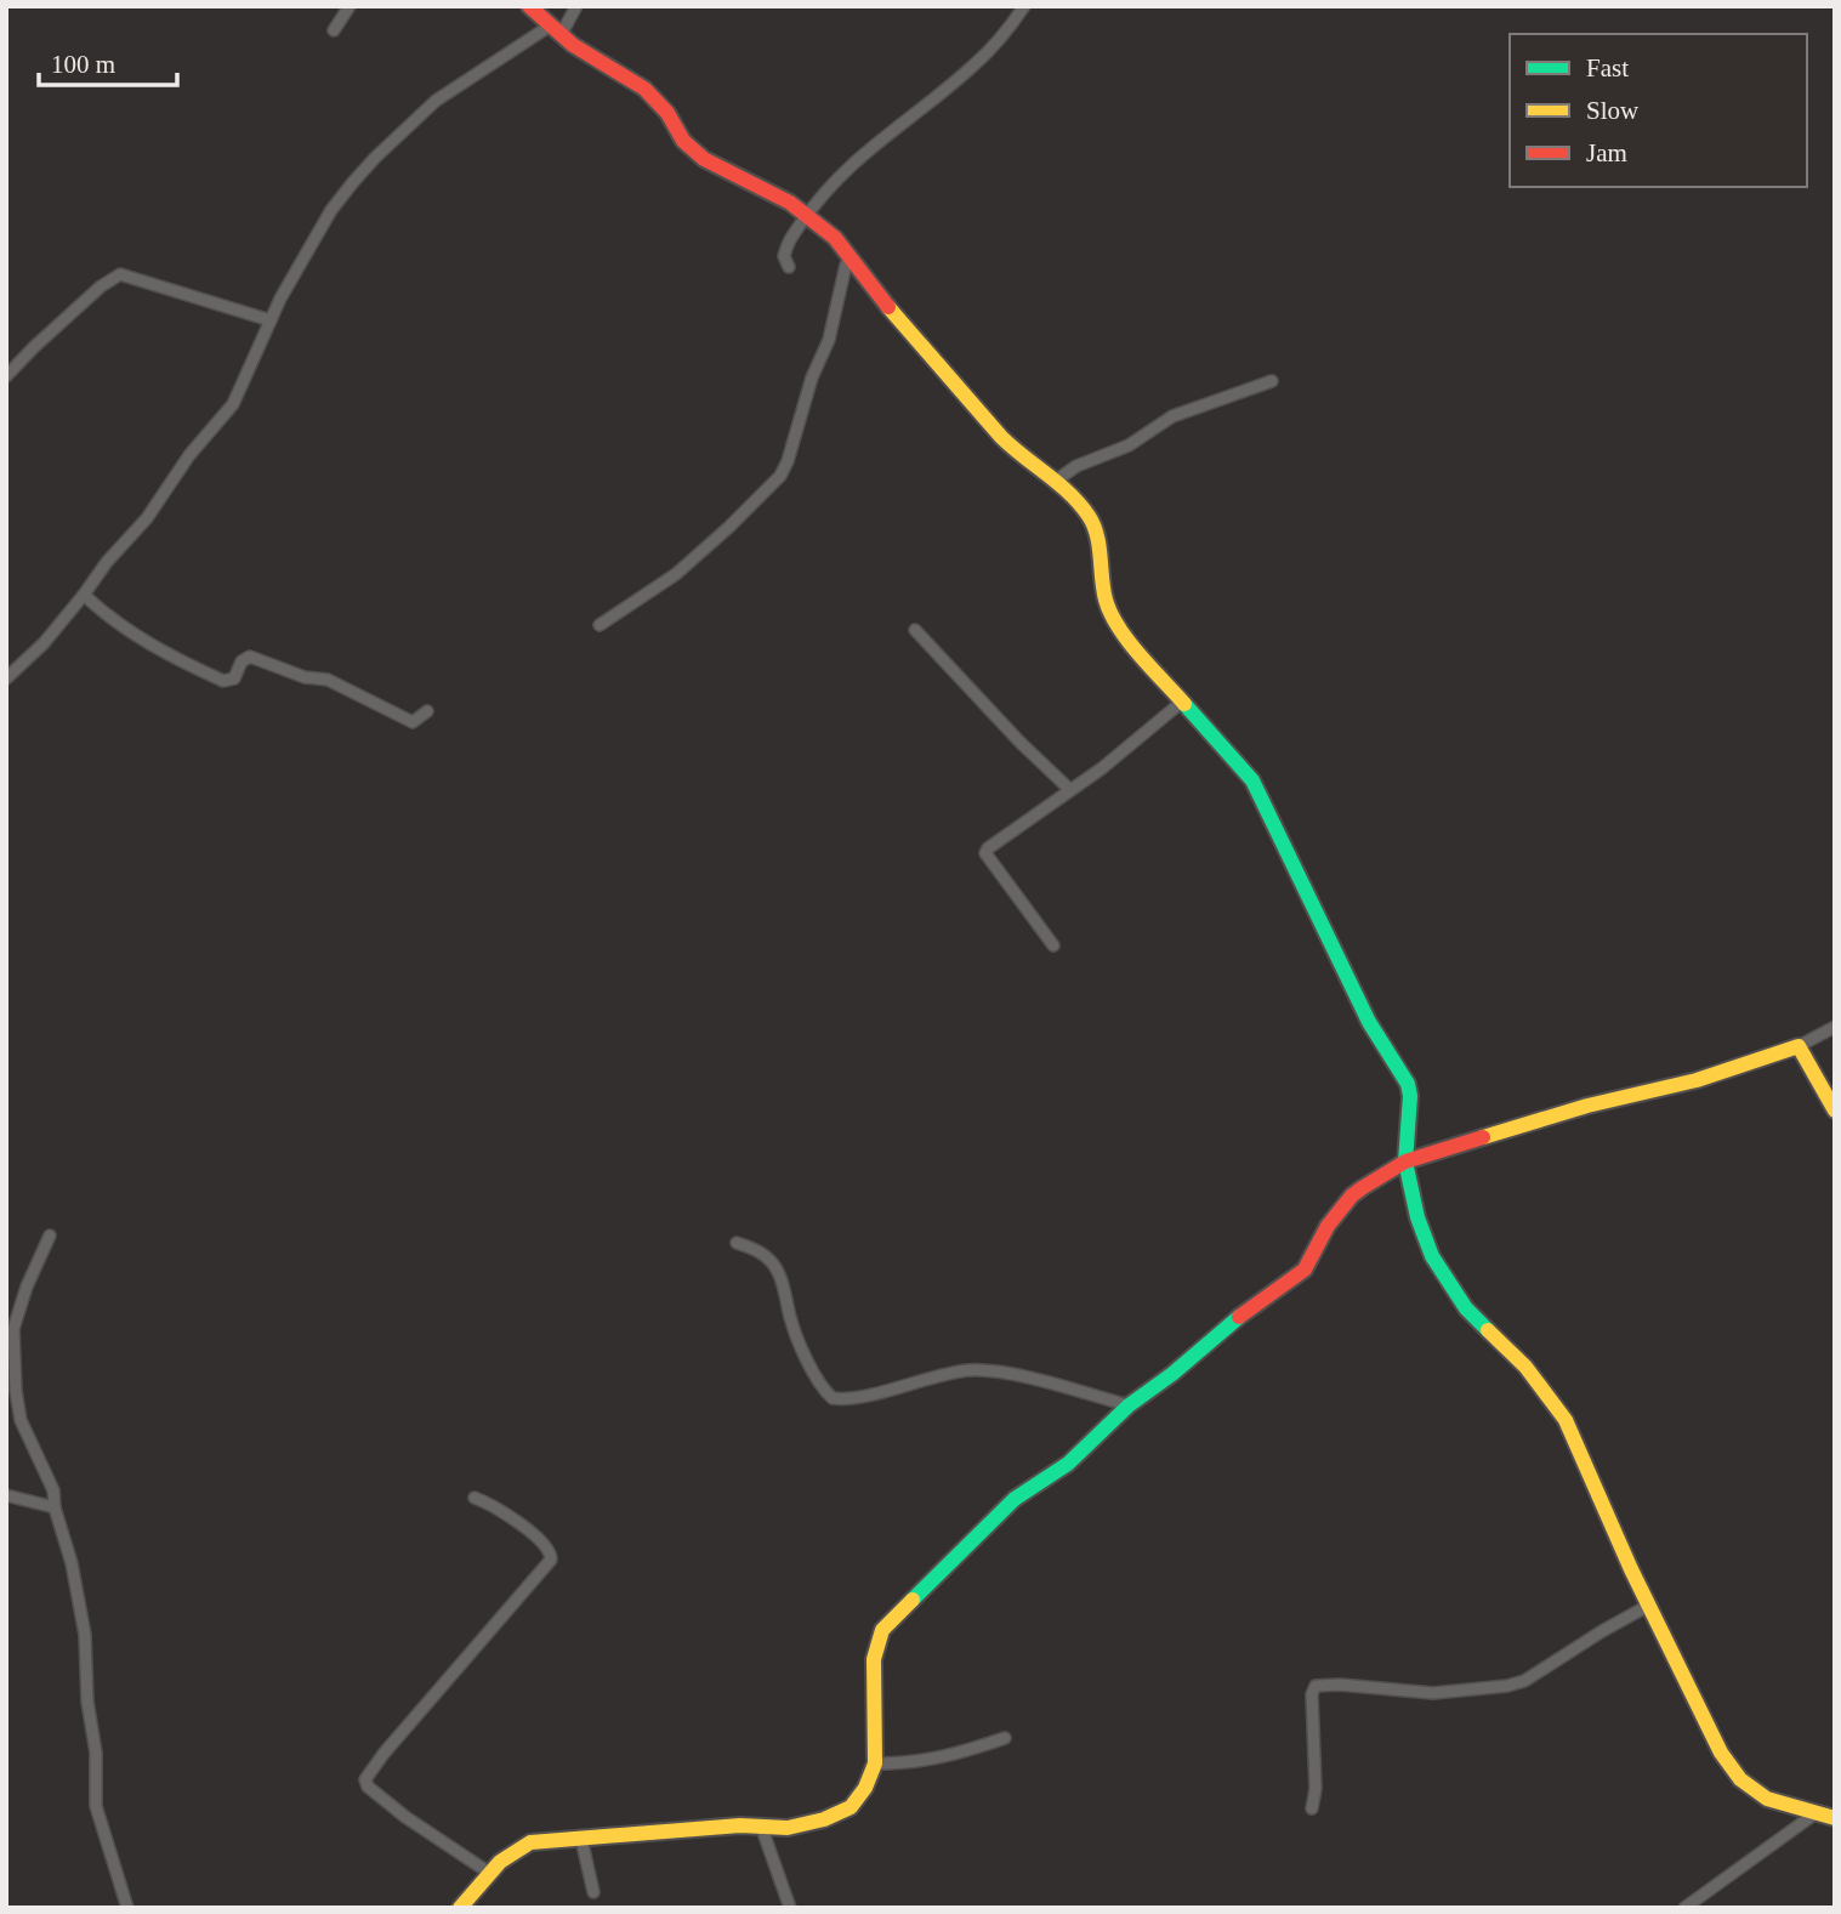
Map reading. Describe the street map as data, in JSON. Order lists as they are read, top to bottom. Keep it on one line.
{"legend":["Fast","Slow","Jam"],"scale_bar":"100 m"}
